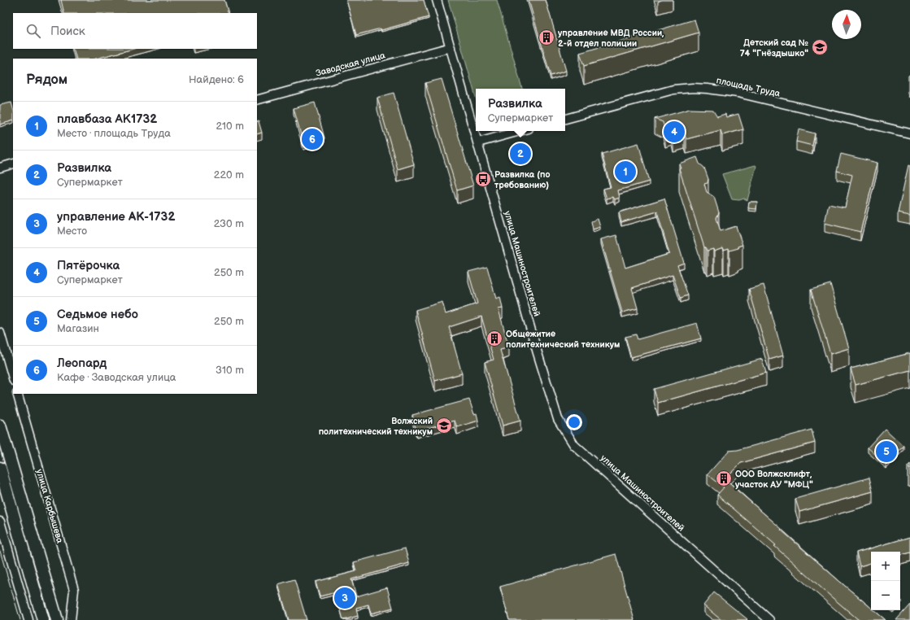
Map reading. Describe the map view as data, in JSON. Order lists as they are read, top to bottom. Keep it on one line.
{"streets":{"street":["Заводская улица","площадь Труда","улица Машиностроителей","улица Карбышева"]},"crossings":[["Заводская улица","улица Машиностроителей"]],"places":{"building":["управление МВД России, 2-й отдел полиции","Общежитие политехнический техникум","ООО Волжсклифт, участок АУ \"МФЦ\""],"school or university":["Детский сад № 74 \"Гнёздышко\"","Волжский политехнический техникум"],"bus stop":["Развилка (по требованию)"]},"north":"top","page":{"search":"Поиск","heading":["Рядом","Найдено: 6"],"popup":["Развилка","Супермаркет"],"list":[{"mark":"1","name":"плавбаза АК1732","note":"Место · площадь Труда","value":"210 m"},{"mark":"2","name":"Развилка","note":"Супермаркет","value":"220 m"},{"mark":"3","name":"управление AK-1732","note":"Место","value":"230 m"},{"mark":"4","name":"Пятёрочка","note":"Супермаркет","value":"250 m"},{"mark":"5","name":"Седьмое небо","note":"Магазин","value":"250 m"},{"mark":"6","name":"Леопард","note":"Кафе · Заводская улица","value":"310 m"}],"pins":["4","6","2","1","5","3"],"map_buttons":["+","−"]}}
